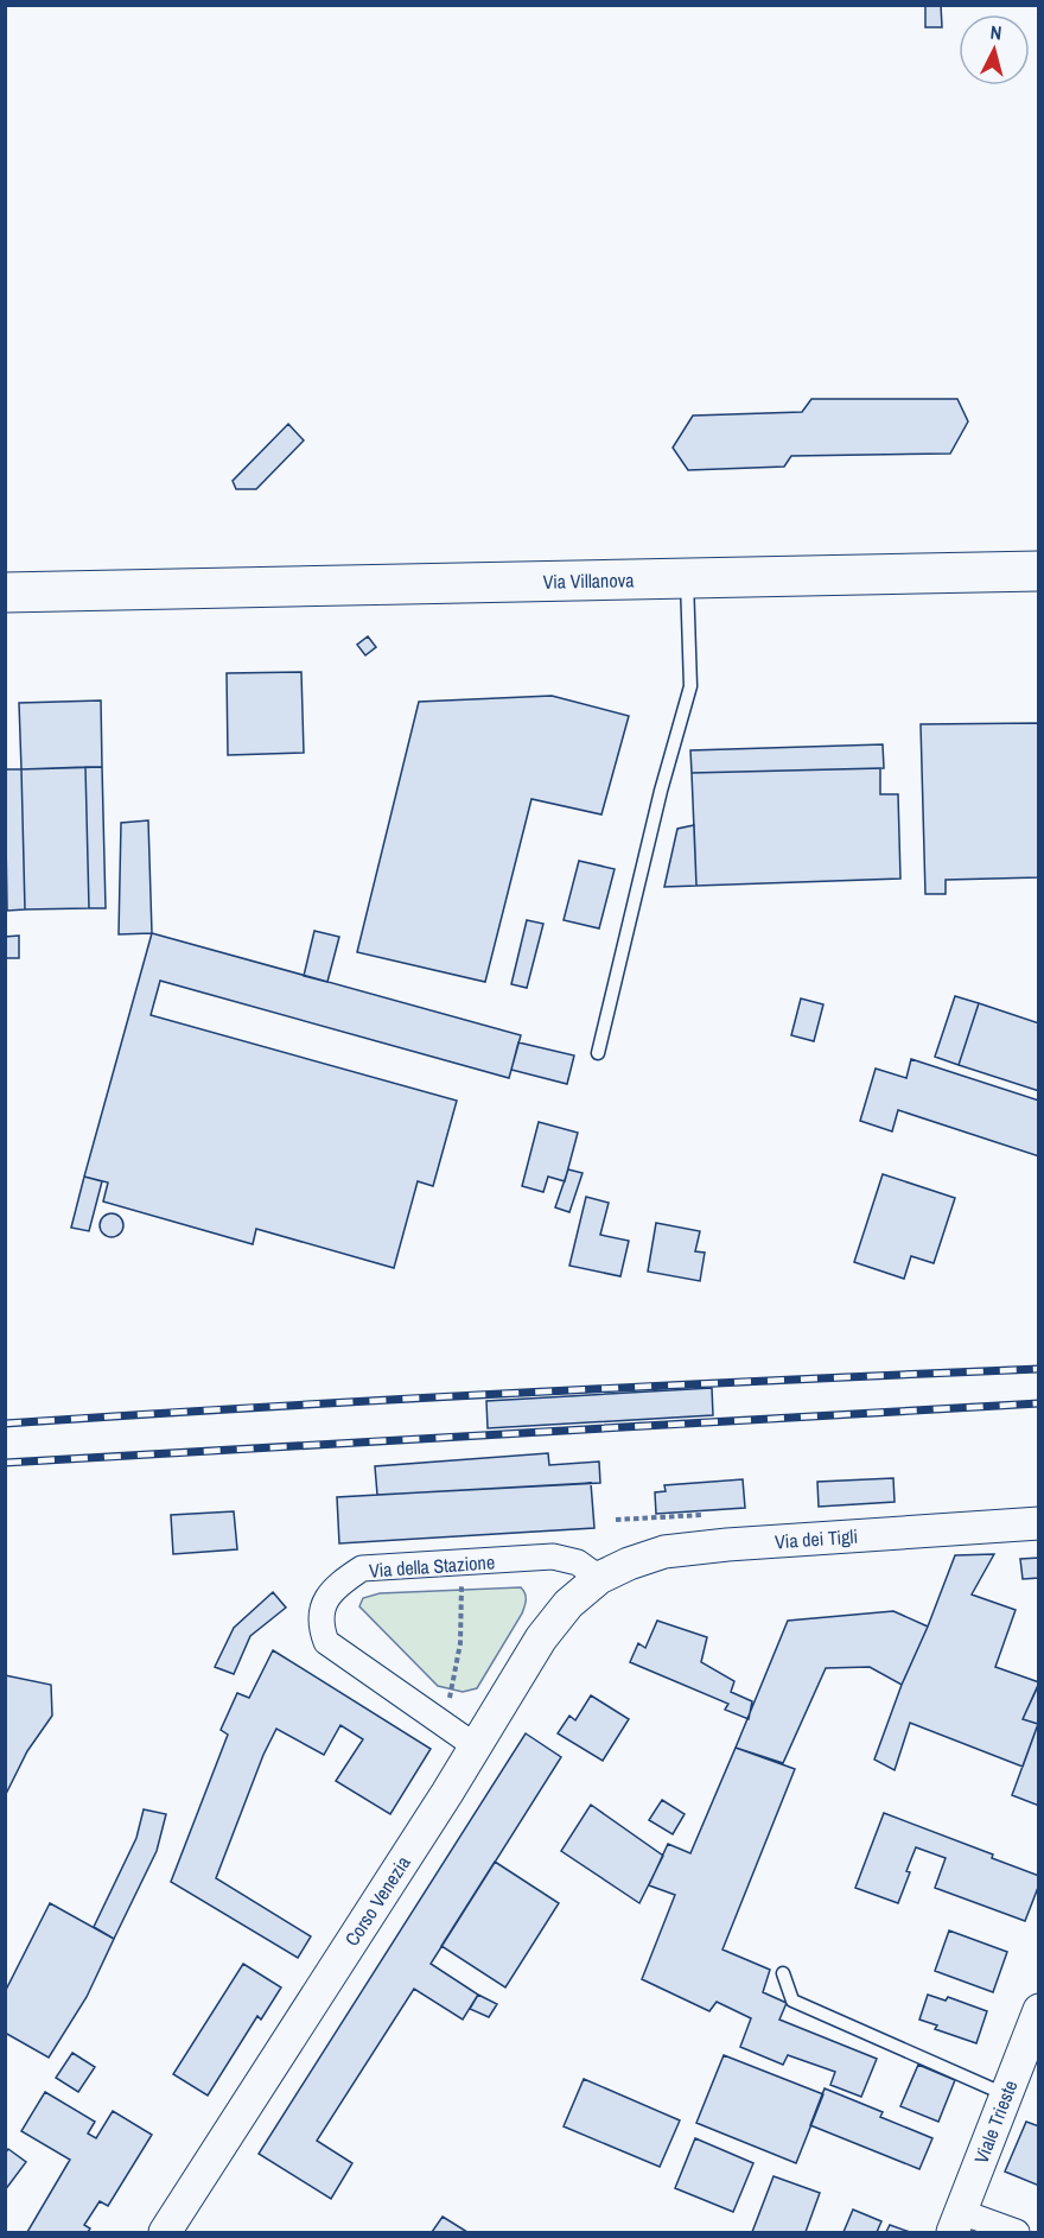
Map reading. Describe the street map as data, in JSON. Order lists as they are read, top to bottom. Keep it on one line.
{"streets":{"main road":["Via Villanova"],"street":["Via dei Tigli","Via della Stazione","Corso Venezia","Viale Trieste"]},"crossings":[["Via dei Tigli","Via della Stazione"],["Via dei Tigli","Corso Venezia"],["Via della Stazione","Corso Venezia"]],"north":"top"}
